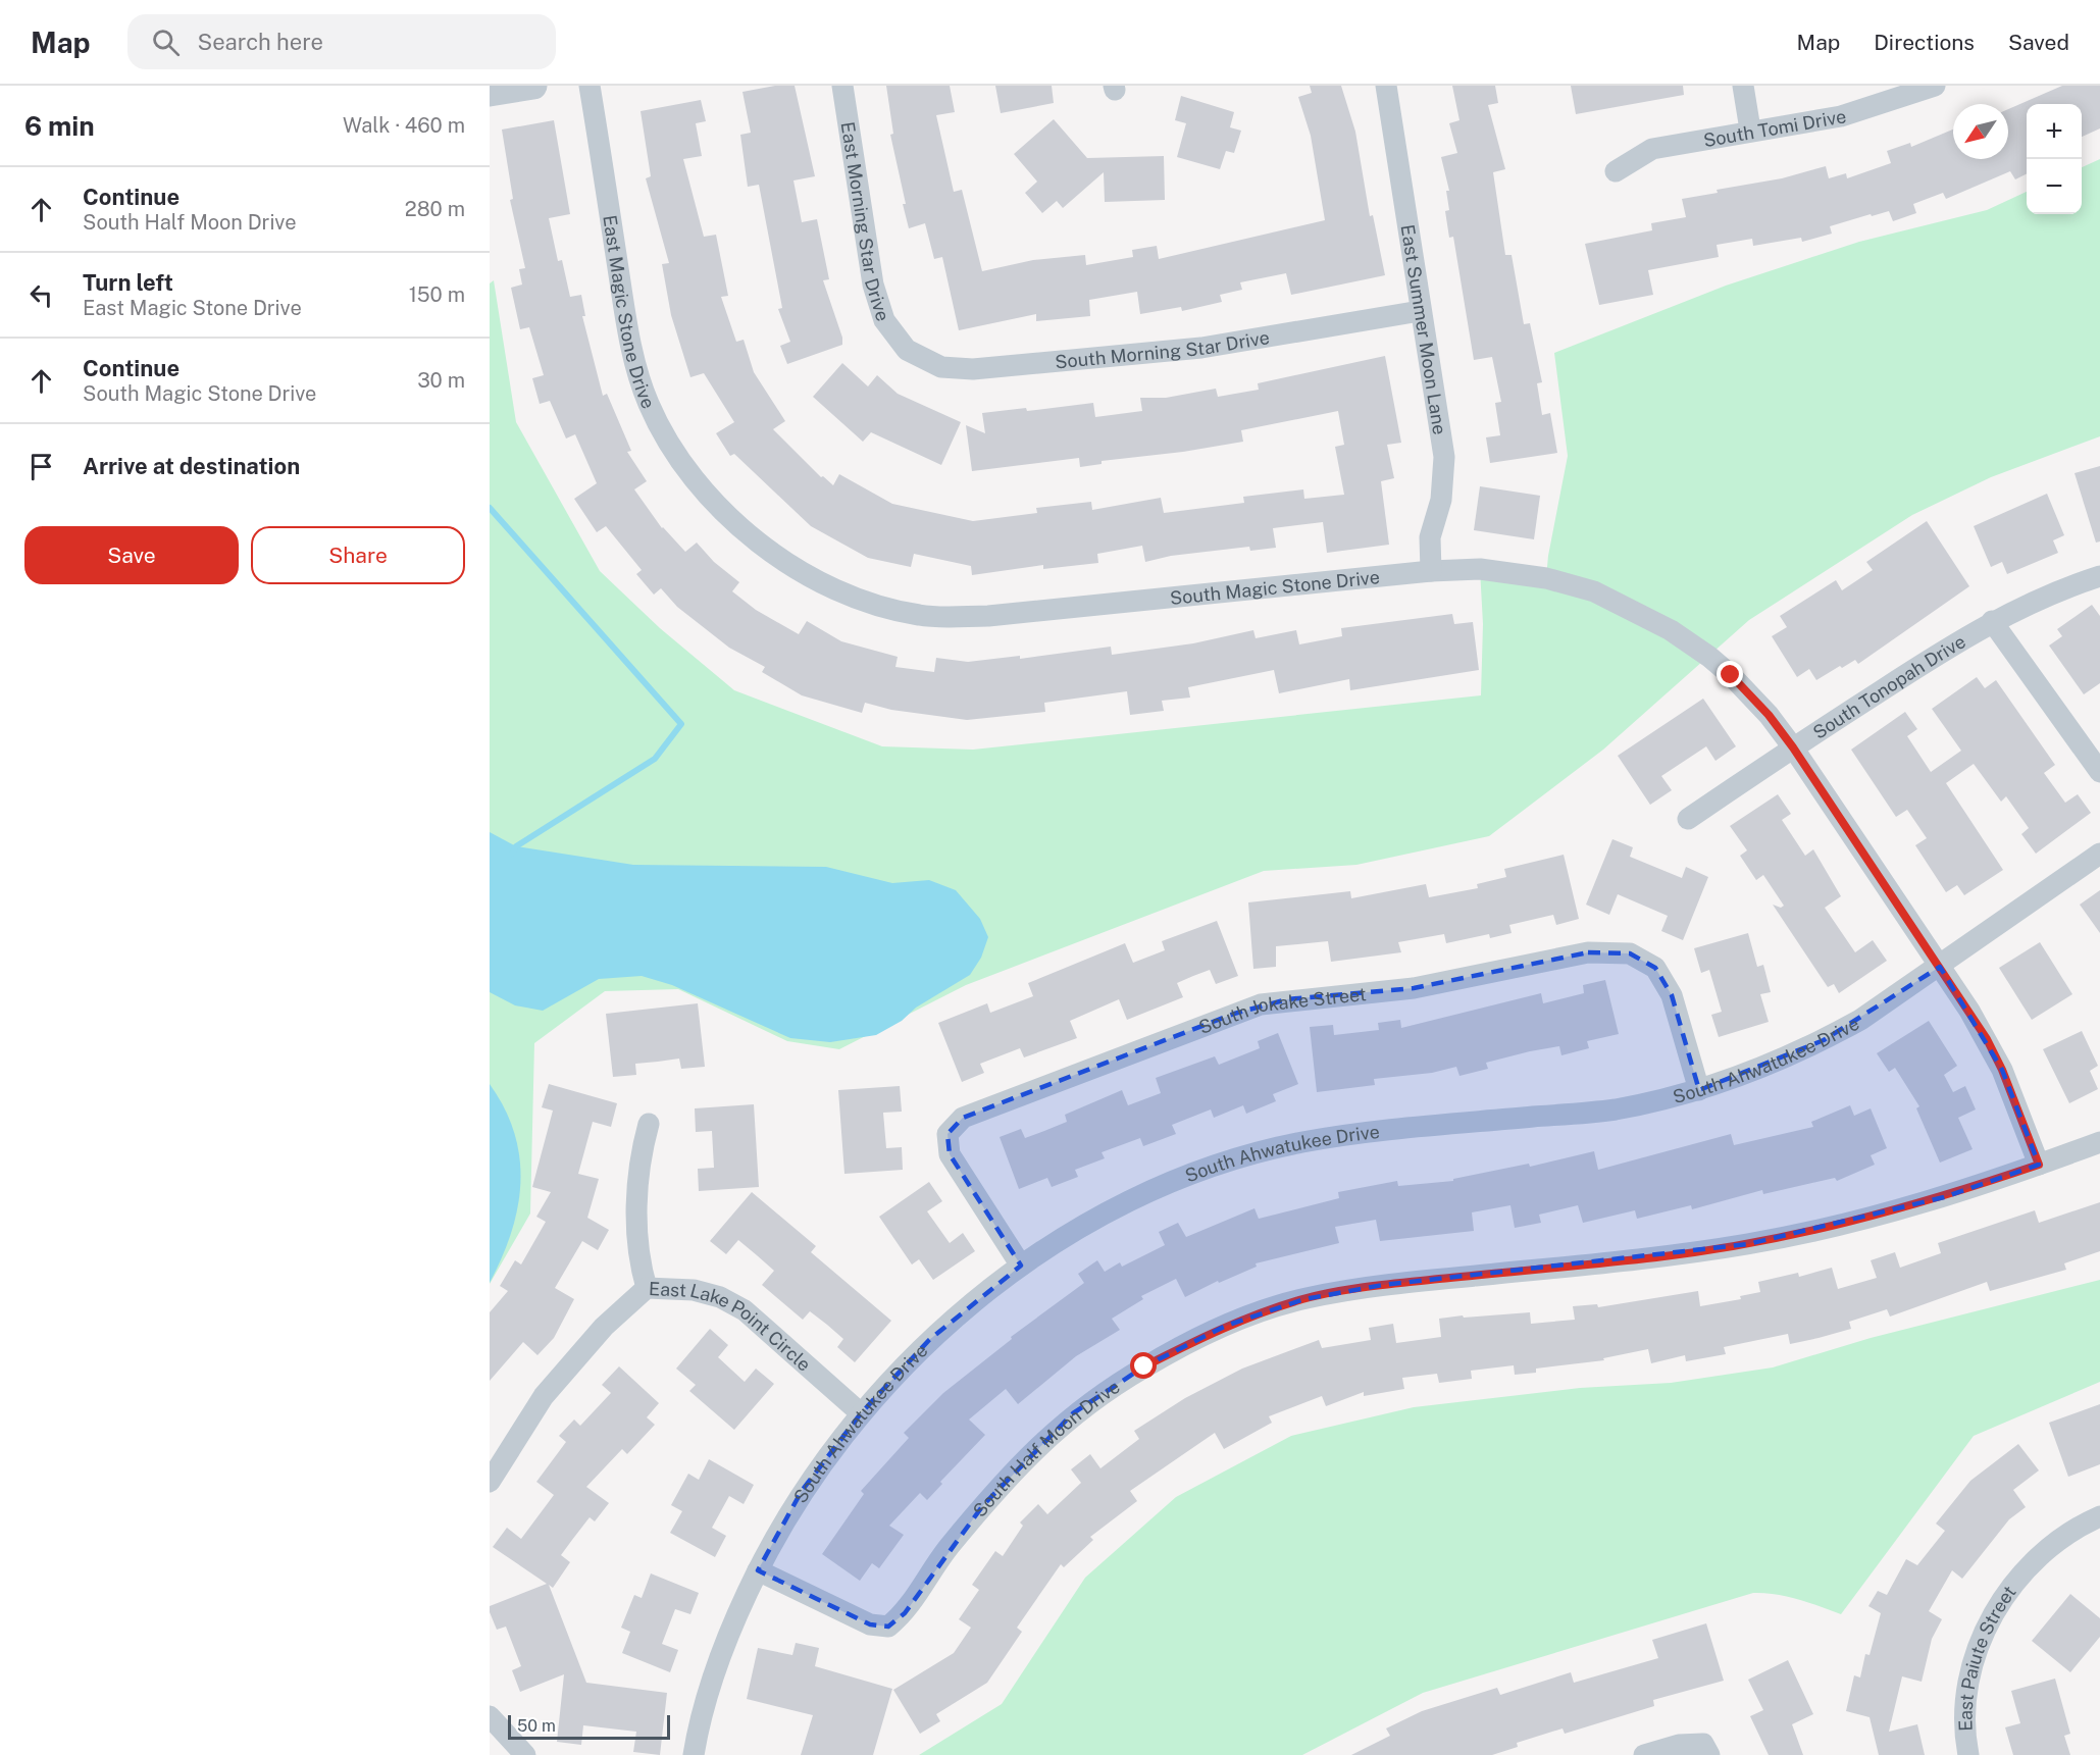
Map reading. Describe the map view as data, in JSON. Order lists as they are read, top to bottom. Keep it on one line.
{"streets":{"street":["South Tomi Drive","East Morning Star Drive","East Magic Stone Drive","East Summer Moon Lane","South Morning Star Drive","South Magic Stone Drive","South Tonopah Drive","South Jokake Street","South Ahwatukee Drive","East Lake Point Circle","South Half Moon Drive","East Paiute Street"]},"crossings":[["East Morning Star Drive","South Morning Star Drive"],["East Magic Stone Drive","South Magic Stone Drive"],["East Summer Moon Lane","South Morning Star Drive"],["East Summer Moon Lane","South Magic Stone Drive"],["South Magic Stone Drive","South Tonopah Drive"],["South Jokake Street","South Ahwatukee Drive"],["South Ahwatukee Drive","East Lake Point Circle"],["South Ahwatukee Drive","South Half Moon Drive"]],"scale_bar":"50 m","north":"bottom left","page":{"header":"Map","search":"Search here","nav":["Map","Directions","Saved"],"heading":["6 min","Walk · 460 m"],"map_buttons":["+","−"],"list":[["Continue","South Half Moon Drive","280 m"],["Turn left","East Magic Stone Drive","150 m"],["Continue","South Magic Stone Drive","30 m"],"Arrive at destination"],"buttons":["Save","Share"],"scale":"50 m"}}
